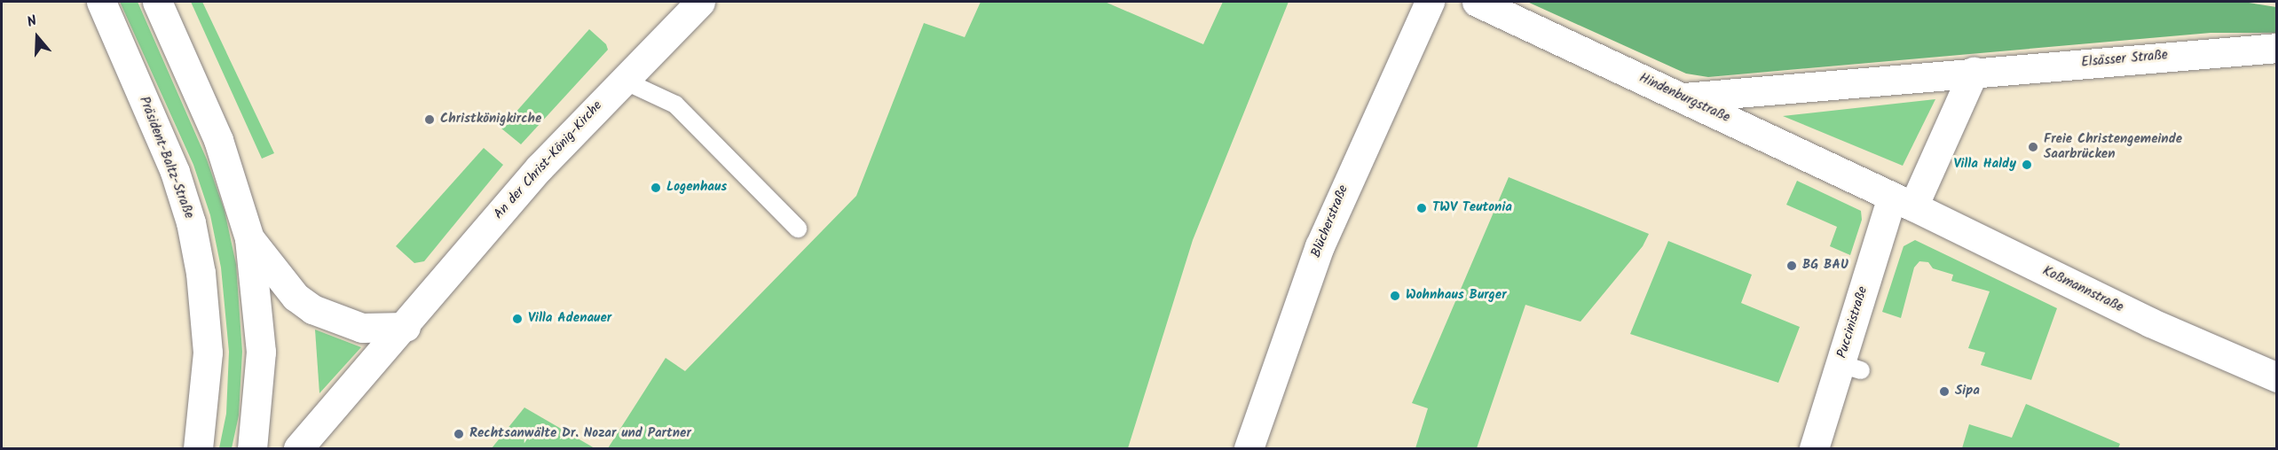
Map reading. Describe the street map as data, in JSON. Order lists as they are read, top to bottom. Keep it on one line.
{"streets":{"street":["Elsässer Straße","Hindenburgstraße","Präsident-Baltz-Straße","An der Christ-König-Kirche","Blücherstraße","Koßmannstraße","Puccinistraße"]},"crossings":[["Elsässer Straße","Hindenburgstraße"],["Hindenburgstraße","Koßmannstraße"],["Hindenburgstraße","Puccinistraße"],["Koßmannstraße","Puccinistraße"]],"places":["Christkönigkirche","Freie Christengemeinde Saarbrücken","Villa Haldy","Logenhaus","TWV Teutonia","BG BAU","Wohnhaus Burger","Villa Adenauer","Sipa","Rechtsanwälte Dr. Nozar und Partner"],"north":"top"}
